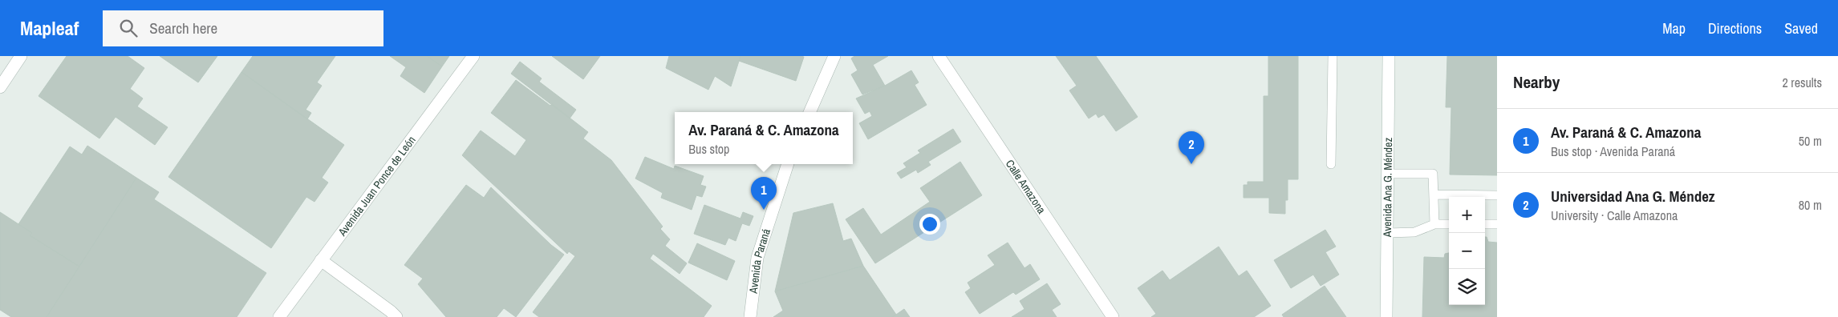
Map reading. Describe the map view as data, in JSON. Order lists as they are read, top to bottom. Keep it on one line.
{"streets":{"street":["Avenida Juan Ponce de León","Calle Amazona","Avenida Ana G. Méndez","Avenida Paraná"]},"page":{"header":"Mapleaf","search":"Search here","nav":["Map","Directions","Saved"],"heading":["Nearby","2 results"],"list":[{"mark":"1","name":"Av. Paraná & C. Amazona","note":"Bus stop · Avenida Paraná","value":"50 m"},{"mark":"2","name":"Universidad Ana G. Méndez","note":"University · Calle Amazona","value":"80 m"}],"popup":["Av. Paraná & C. Amazona","Bus stop"],"pins":["2","1"],"map_buttons":["+","−"]}}
